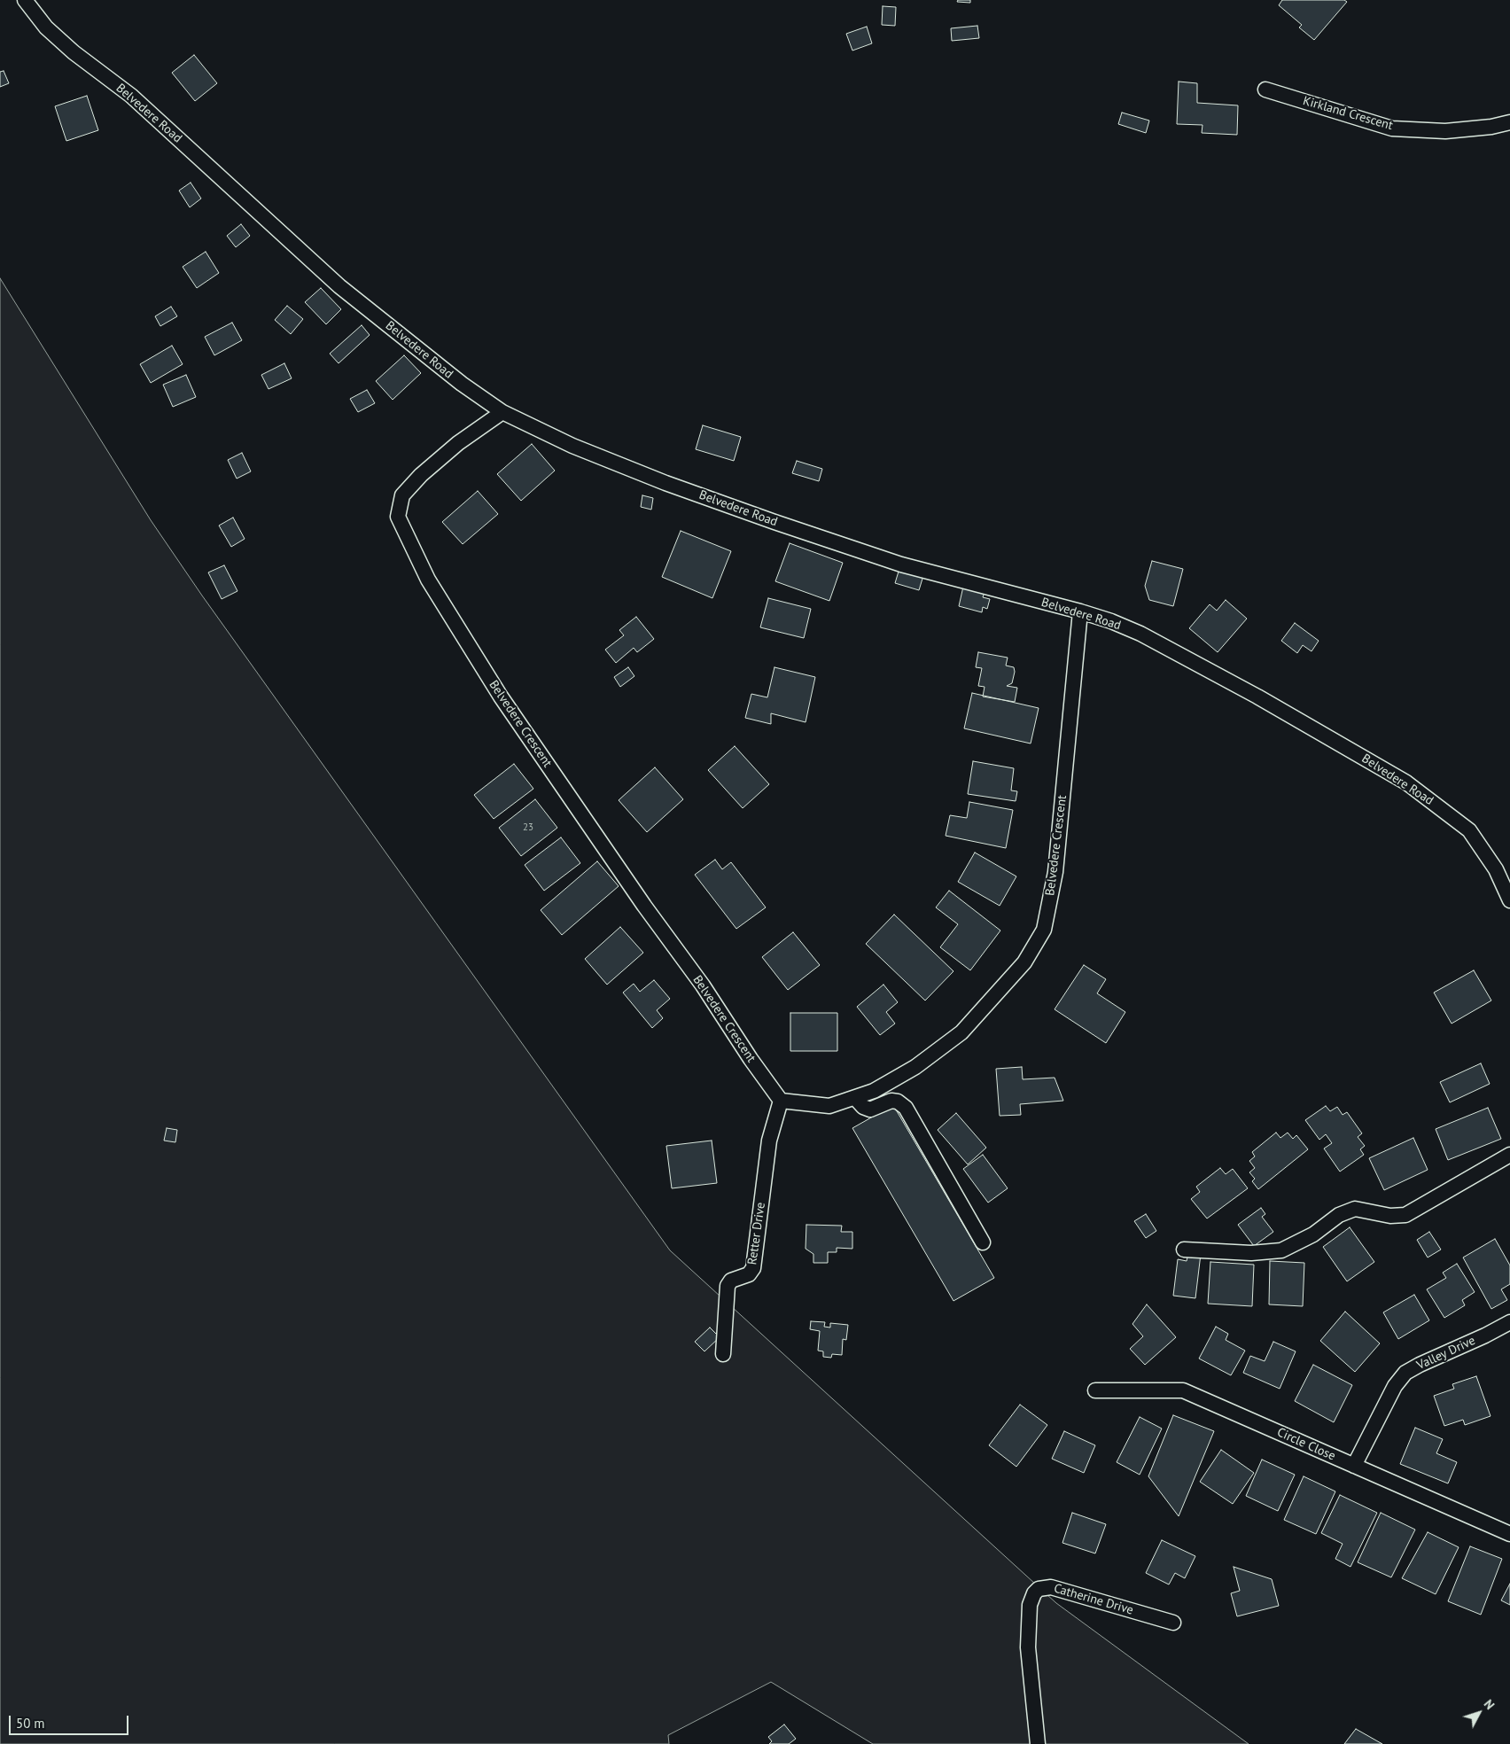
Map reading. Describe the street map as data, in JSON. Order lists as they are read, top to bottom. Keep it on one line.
{"streets":{"street":["Belvedere Road","Kirkland Crescent","Belvedere Crescent","Retter Drive","Valley Drive","Circle Close","Catherine Drive"]},"crossings":[["Belvedere Road","Belvedere Crescent"],["Belvedere Crescent","Retter Drive"],["Valley Drive","Circle Close"]],"house_numbers":["23"],"scale_bar":"50 m","north":"top right"}
